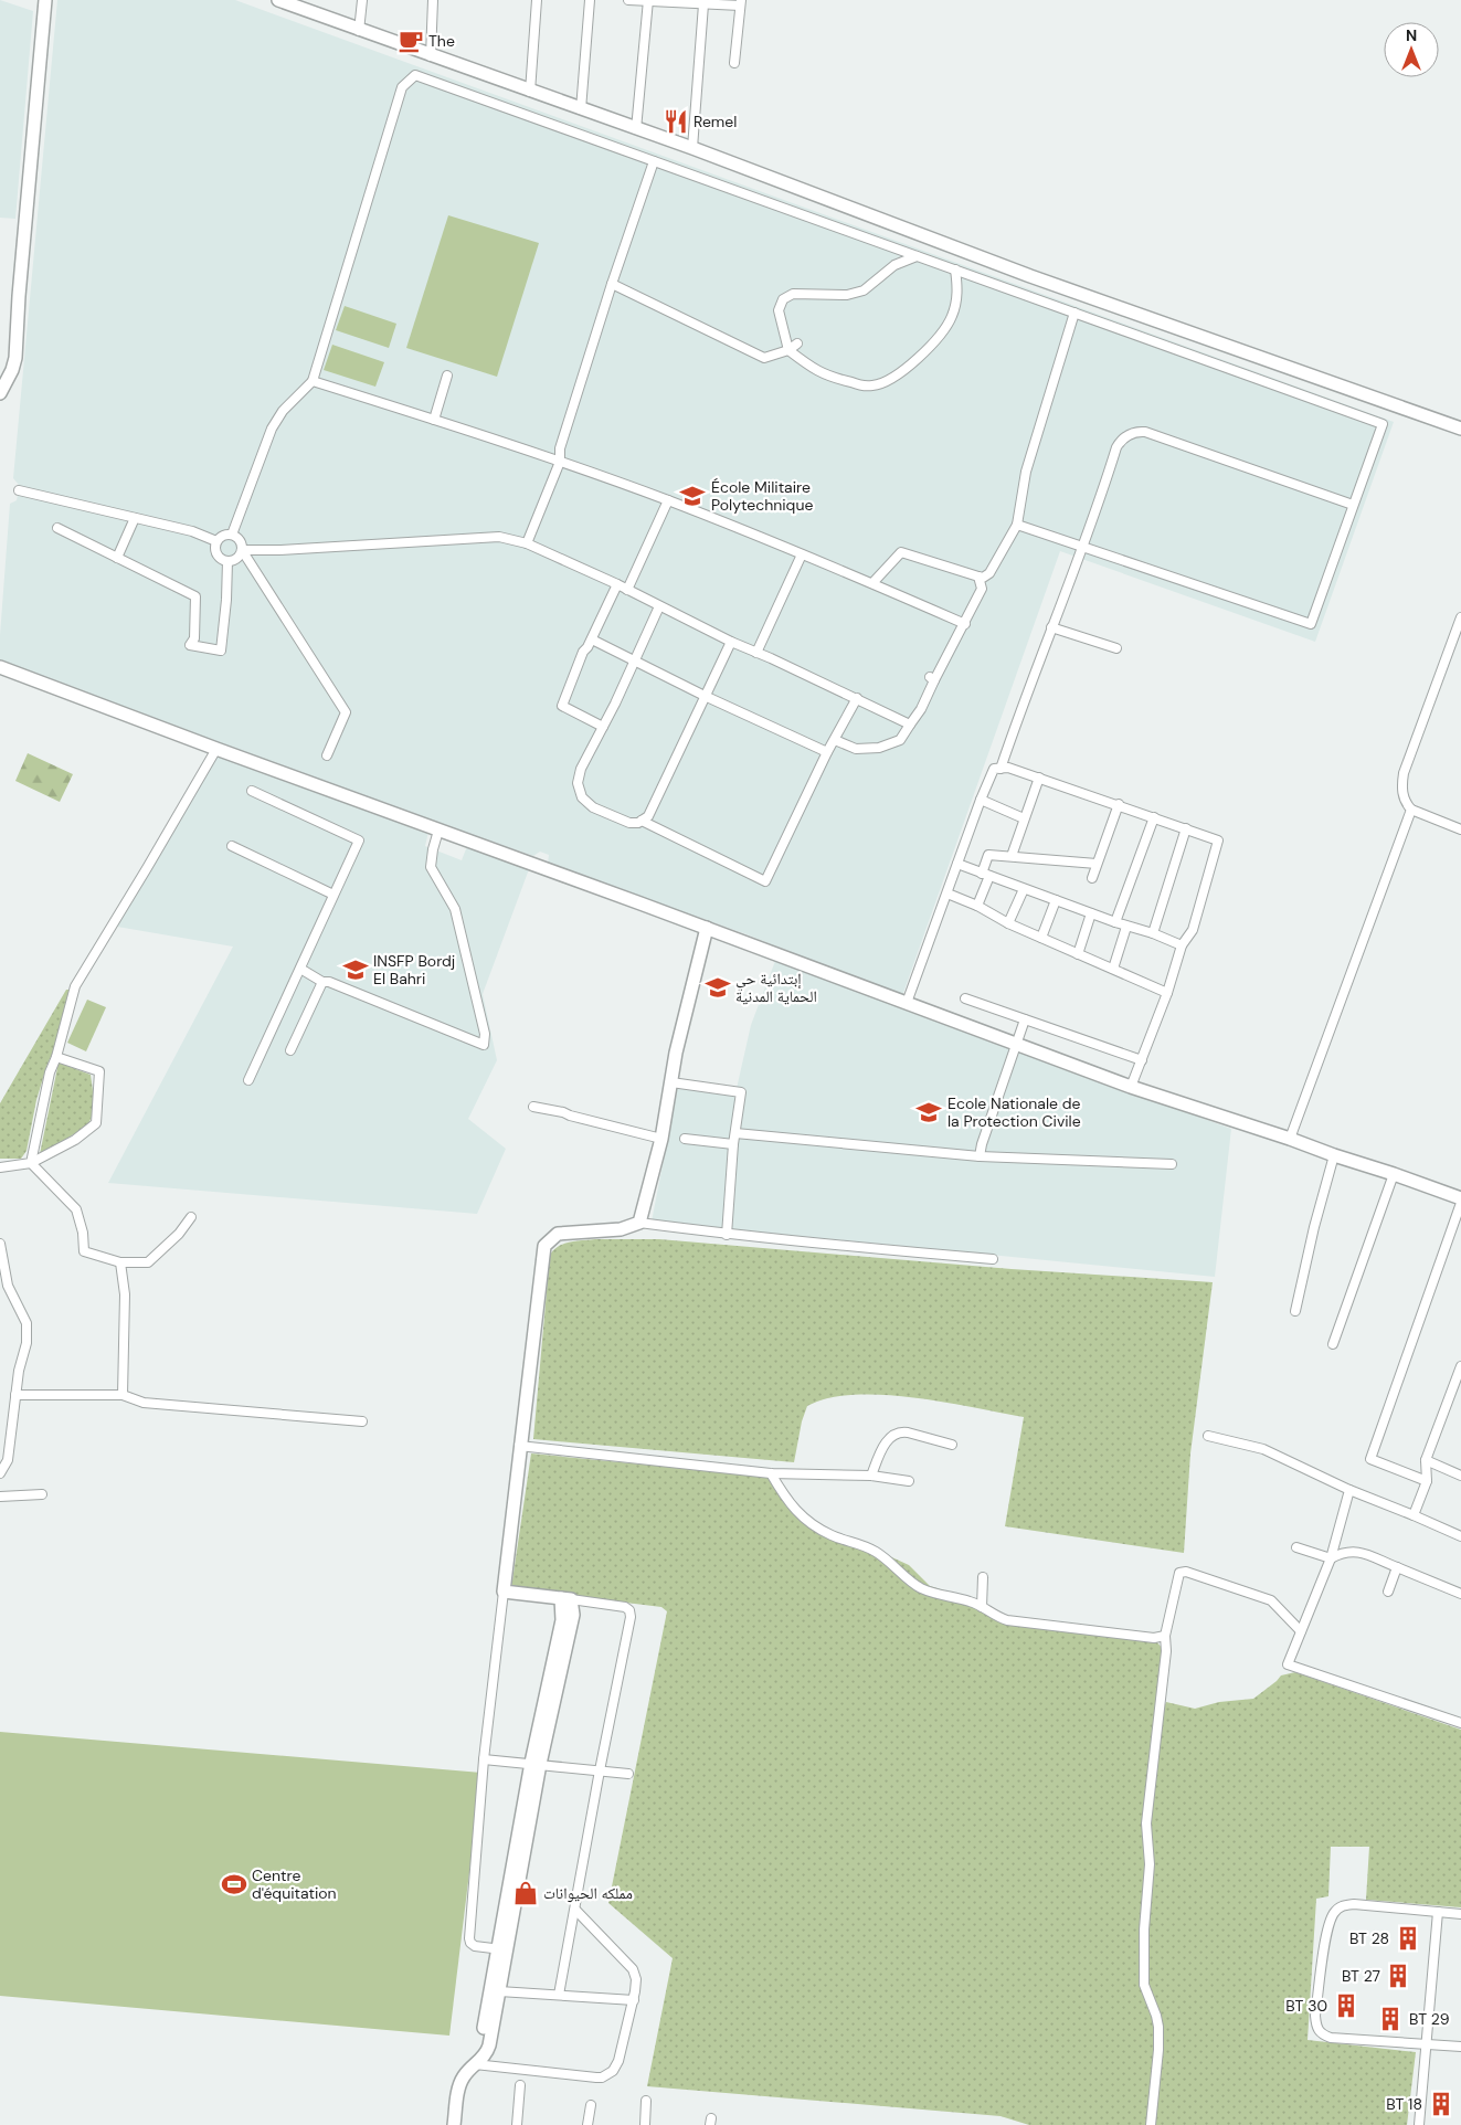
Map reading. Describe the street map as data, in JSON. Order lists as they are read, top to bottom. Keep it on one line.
{"places":{"cafe":["The"],"restaurant":["Remel"],"school or university":["École Militaire Polytechnique","INSFP Bordj El Bahri","إبتدائية حي الحماية المدنية","Ecole Nationale de la Protection Civile"],"sports":["Centre d'équitation"],"shop":["مملكه الحيوانات"],"building":["BT 28","BT 27","BT 30","BT 29","BT 18"]},"north":"top"}
